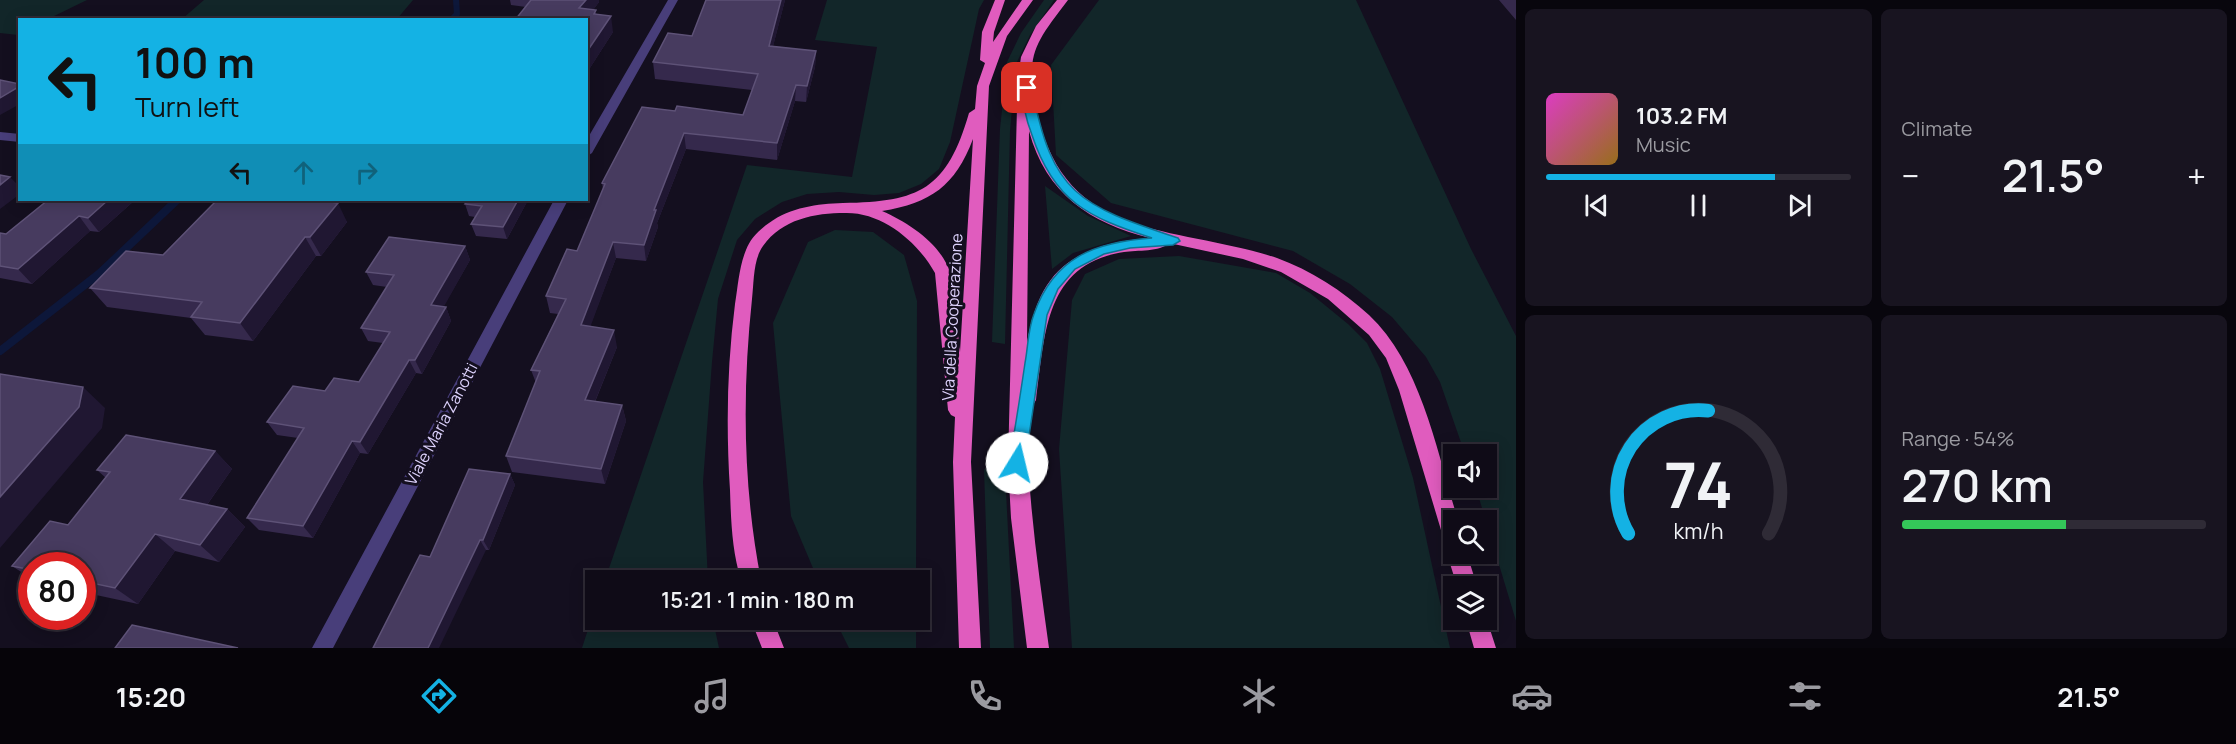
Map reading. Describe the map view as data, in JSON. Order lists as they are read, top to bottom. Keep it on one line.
{"streets":{"highway":["Via della Cooperazione"],"street":["Viale Maria Zanotti"]},"page":{"tile":["Climate",["Range · 54%","270 km"]],"turn":["100 m","Turn left"],"song":["103.2 FM","Music"],"heat":["−","21.5°","+"],"limit":"80","trip":"15:21 · 1 min · 180 m","tabs":["15:20","21.5°"],"gauge":["74","km/h"]}}
